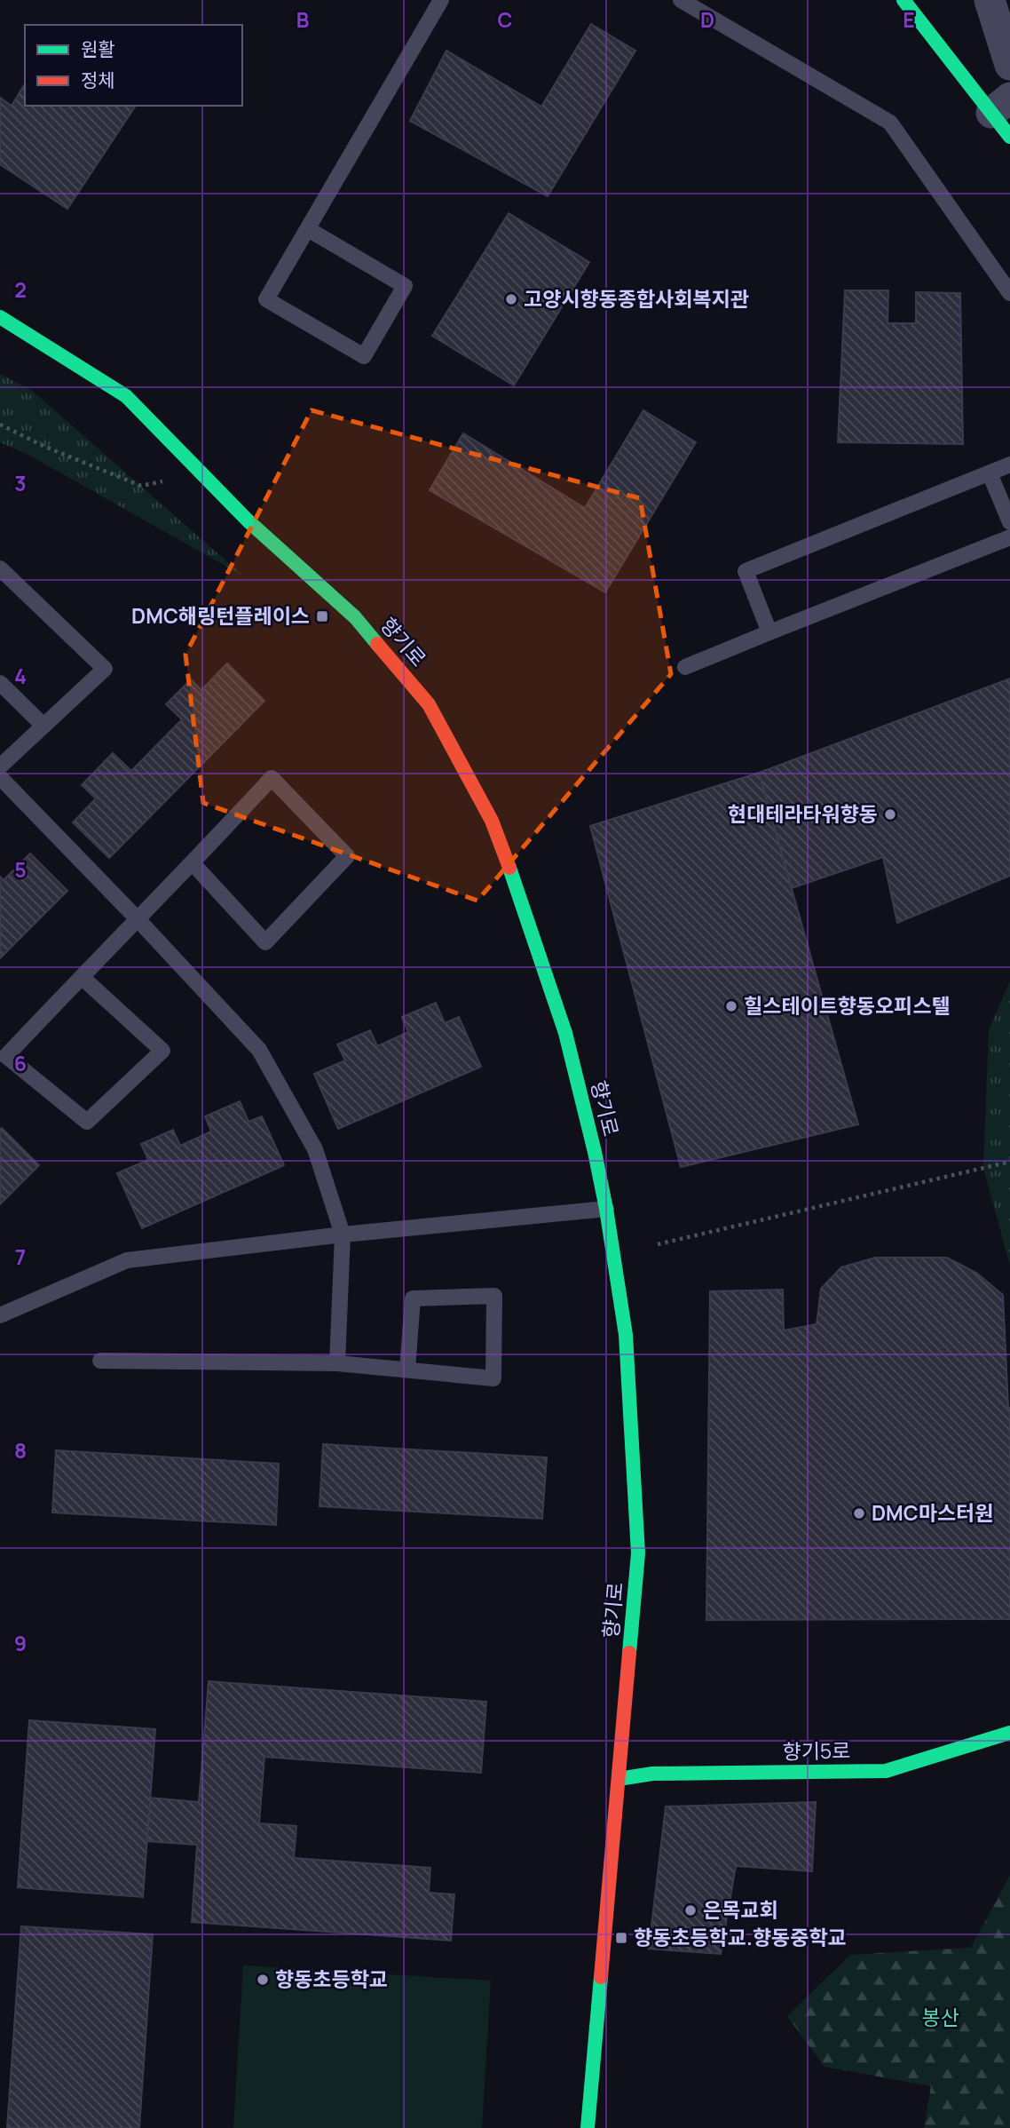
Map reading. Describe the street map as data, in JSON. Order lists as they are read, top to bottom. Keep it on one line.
{"streets":{"main road":["향기로","향기5로"]},"crossings":[["향기로","향기5로"]],"parks":["봉산"],"places":{"other":["고양시향동종합사회복지관","현대테라타워향동","힐스테이트향동오피스텔","DMC마스터원","은목교회","향동초등학교"],"transit":["DMC해링턴플레이스","향동초등학교.향동중학교"]},"legend":["원활","정체"],"grid":{"columns":["B","C","D","E"],"rows":["2","3","4","5","6","7","8","9"]}}
